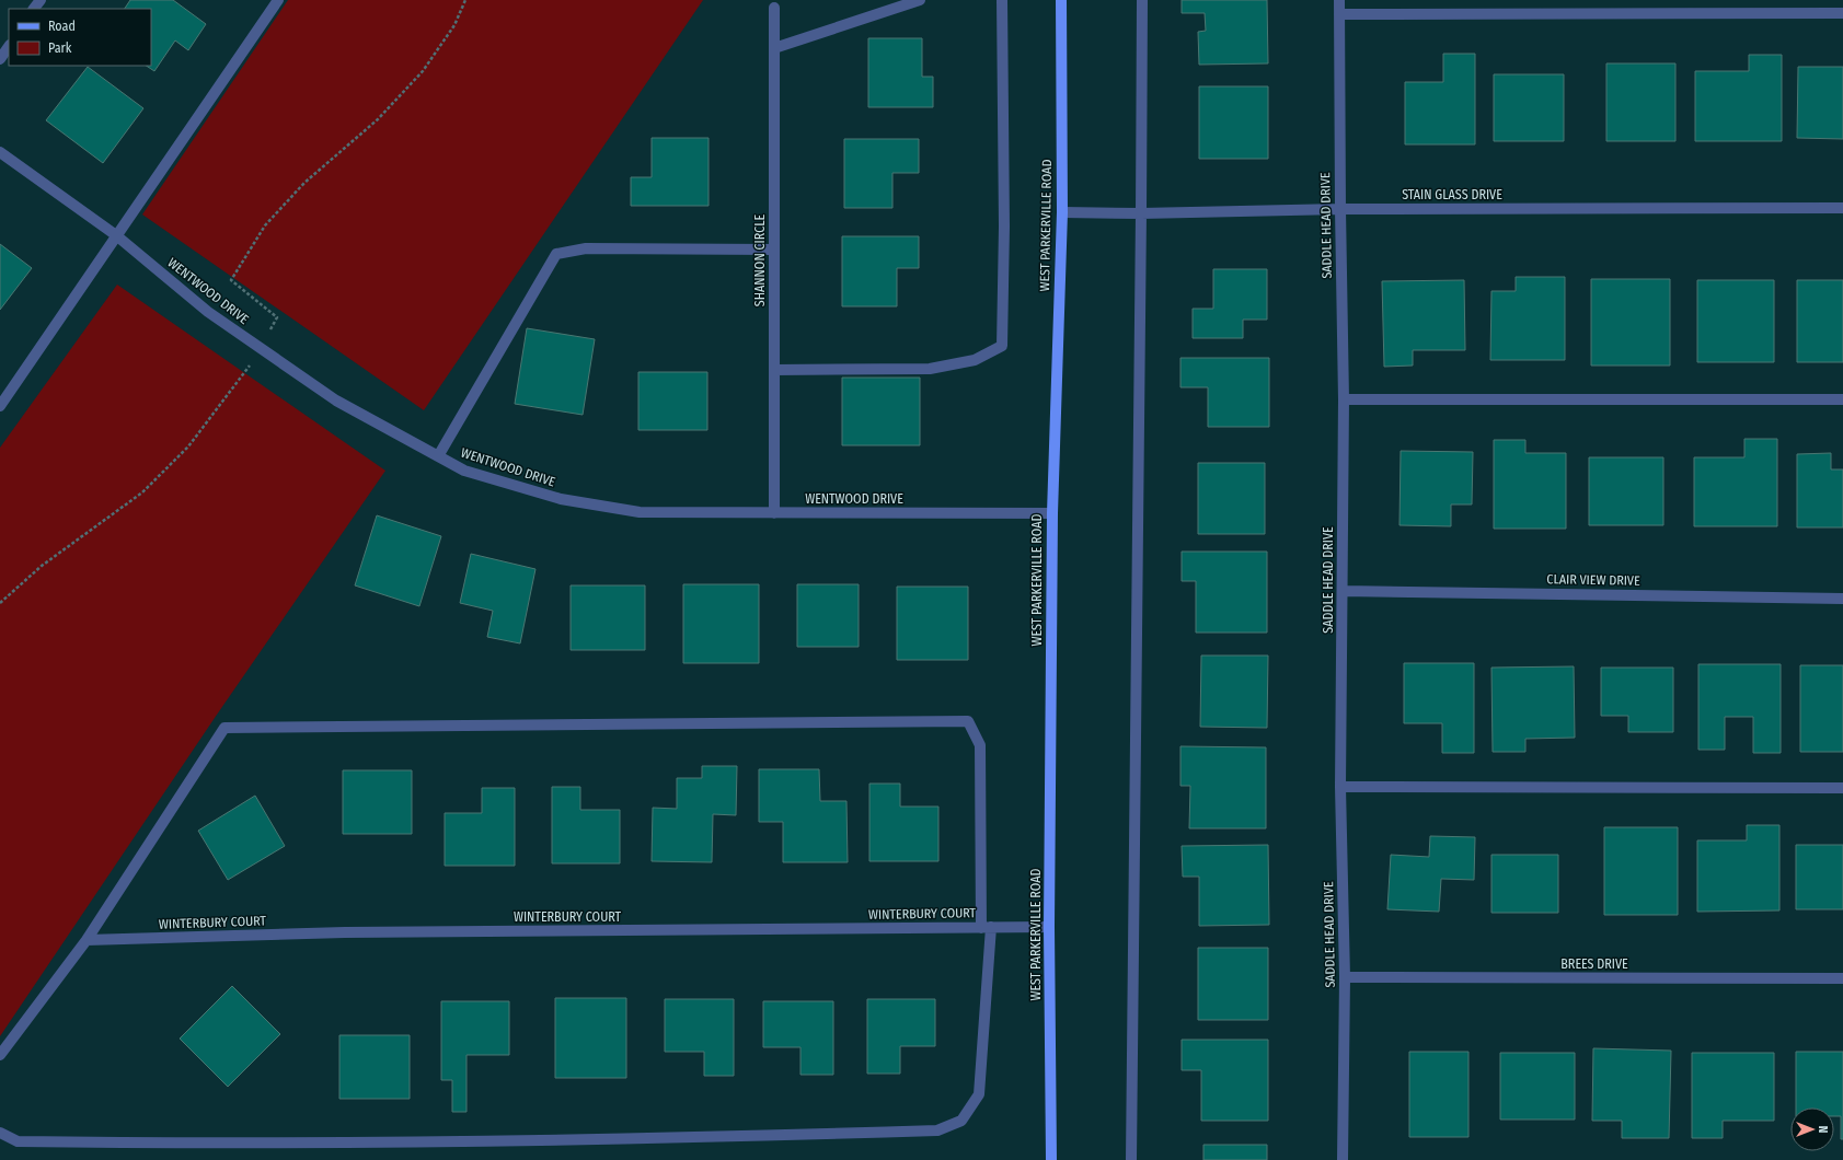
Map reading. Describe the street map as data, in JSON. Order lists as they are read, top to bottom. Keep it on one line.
{"streets":{"main road":["WEST PARKERVILLE ROAD"],"street":["STAIN GLASS DRIVE","SADDLE HEAD DRIVE","SHANNON CIRCLE","WENTWOOD DRIVE","CLAIR VIEW DRIVE","WINTERBURY COURT","BREES DRIVE"]},"crossings":[["STAIN GLASS DRIVE","WEST PARKERVILLE ROAD"],["STAIN GLASS DRIVE","SADDLE HEAD DRIVE"],["WEST PARKERVILLE ROAD","WENTWOOD DRIVE"],["WEST PARKERVILLE ROAD","WINTERBURY COURT"],["SADDLE HEAD DRIVE","CLAIR VIEW DRIVE"],["SADDLE HEAD DRIVE","BREES DRIVE"],["SHANNON CIRCLE","WENTWOOD DRIVE"]],"legend":["Road","Park"],"north":"right"}
